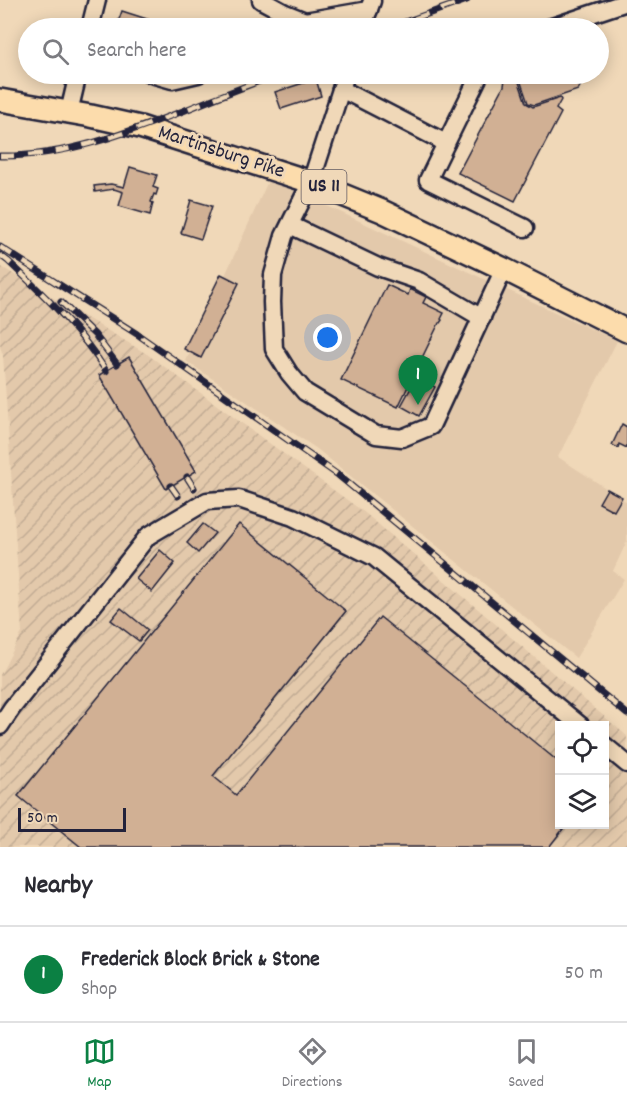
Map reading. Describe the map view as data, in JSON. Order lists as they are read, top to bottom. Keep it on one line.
{"streets":{"main road":["Martinsburg Pike","US 11"]},"scale_bar":"50 m","page":{"search":"Search here","pins":"1","scale":"50 m","heading":"Nearby","list":[{"mark":"1","name":"Frederick Block Brick & Stone","note":"Shop","value":"50 m"}],"nav":["Map","Directions","Saved"]}}
